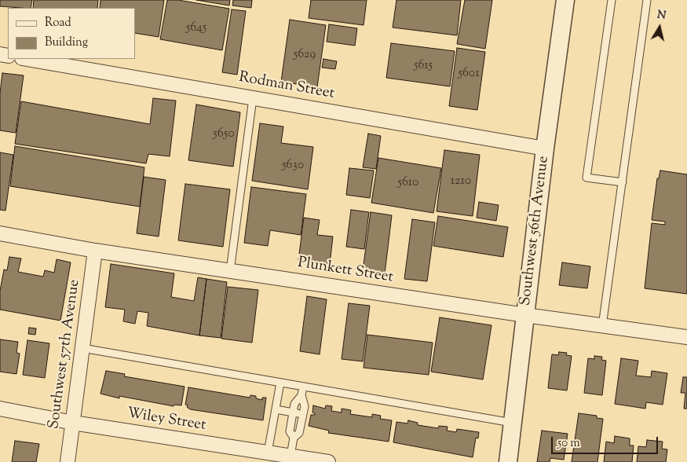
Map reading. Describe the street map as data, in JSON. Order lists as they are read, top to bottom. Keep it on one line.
{"streets":{"street":["Rodman Street","Southwest 56th Avenue","Plunkett Street","Southwest 57th Avenue","Wiley Street"]},"crossings":[["Rodman Street","Southwest 56th Avenue"],["Southwest 56th Avenue","Plunkett Street"],["Plunkett Street","Southwest 57th Avenue"],["Southwest 57th Avenue","Wiley Street"]],"house_numbers":["5645","5629","5615","5601","5650","5630","1210","5610"],"legend":["Road","Building"],"scale_bar":"50 m","north":"top"}
